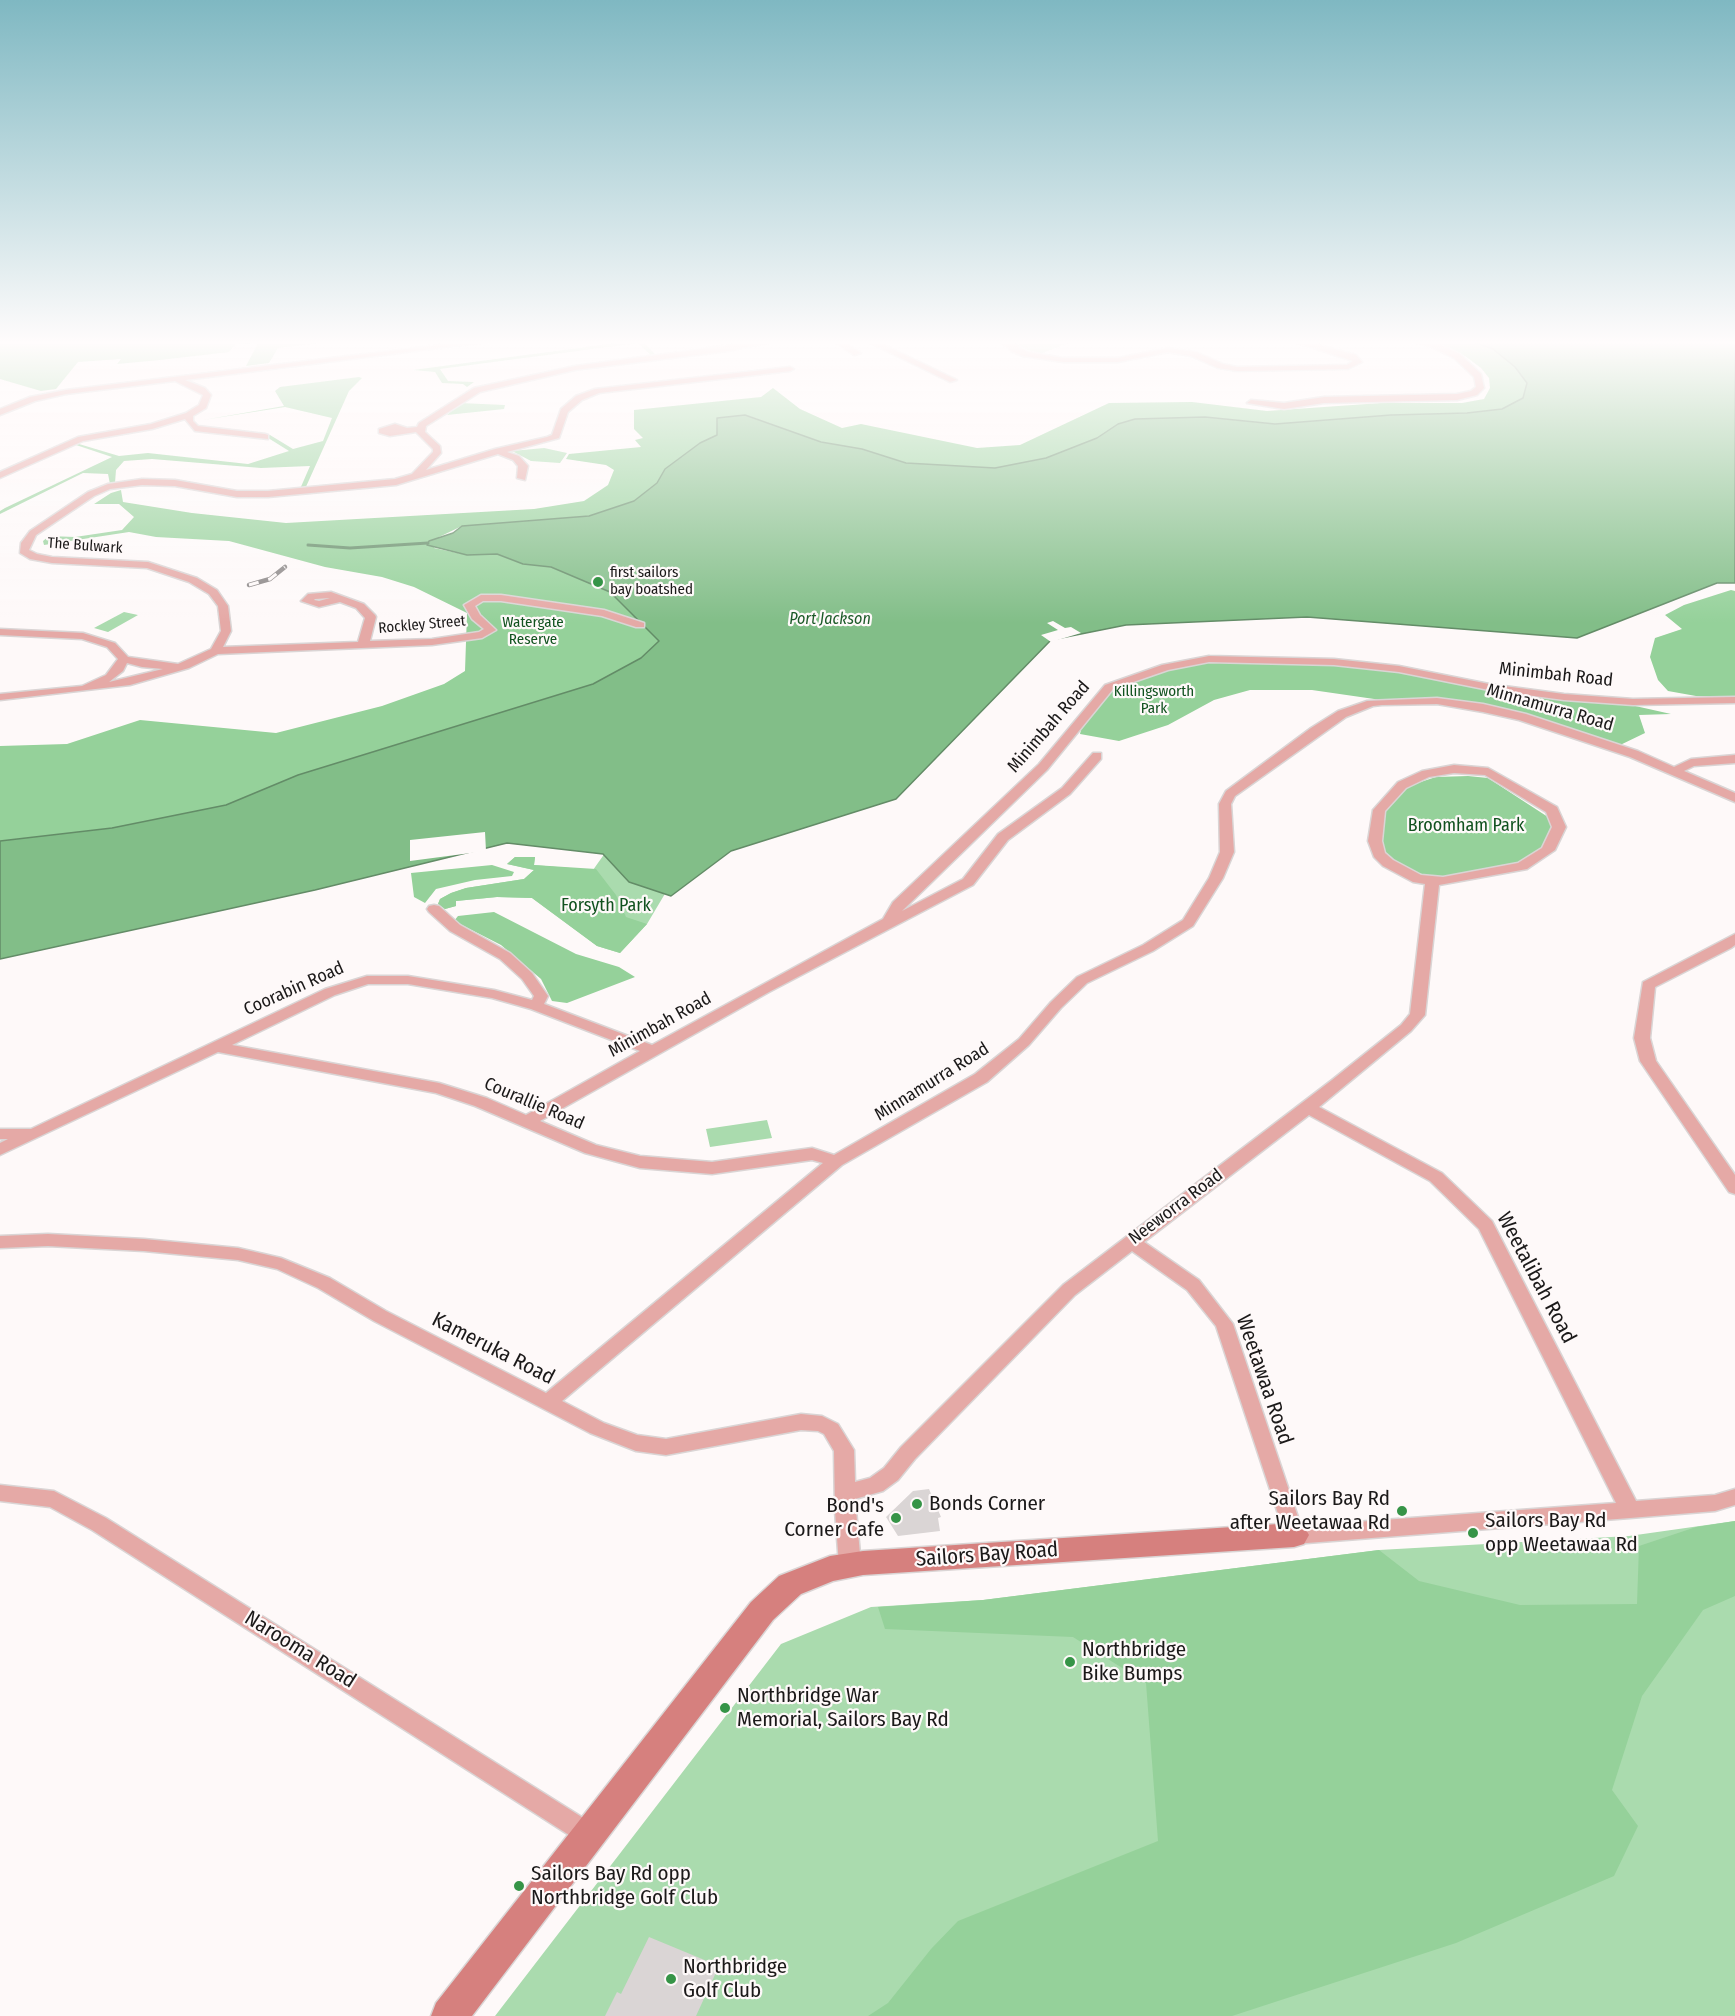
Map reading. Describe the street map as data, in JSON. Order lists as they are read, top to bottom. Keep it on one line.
{"streets":{"street":["The Bulwark","Rockley Street","Minimbah Road","Minnamurra Road","Coorabin Road","Courallie Road","Neeworra Road","Weetalibah Road","Kameruka Road","Weetawaa Road","Sailors Bay Road","Narooma Road"]},"crossings":[["The Bulwark","Rockley Street"],["Minimbah Road","Coorabin Road"],["Minimbah Road","Courallie Road"],["Minnamurra Road","Courallie Road"],["Minnamurra Road","Kameruka Road"],["Coorabin Road","Courallie Road"],["Neeworra Road","Weetalibah Road"],["Neeworra Road","Kameruka Road"],["Neeworra Road","Weetawaa Road"],["Weetalibah Road","Sailors Bay Road"],["Kameruka Road","Sailors Bay Road"],["Weetawaa Road","Sailors Bay Road"],["Sailors Bay Road","Narooma Road"]],"water":["Port Jackson"],"parks":["Watergate Reserve","Killingsworth Park","Broomham Park","Forsyth Park"],"places":["first sailors bay boatshed","Bonds Corner","Sailors Bay Rd after Weetawaa Rd","Bond's Corner Cafe","Sailors Bay Rd opp Weetawaa Rd","Northbridge Bike Bumps","Northbridge War Memorial, Sailors Bay Rd","Sailors Bay Rd opp Northbridge Golf Club","Northbridge Golf Club"]}
